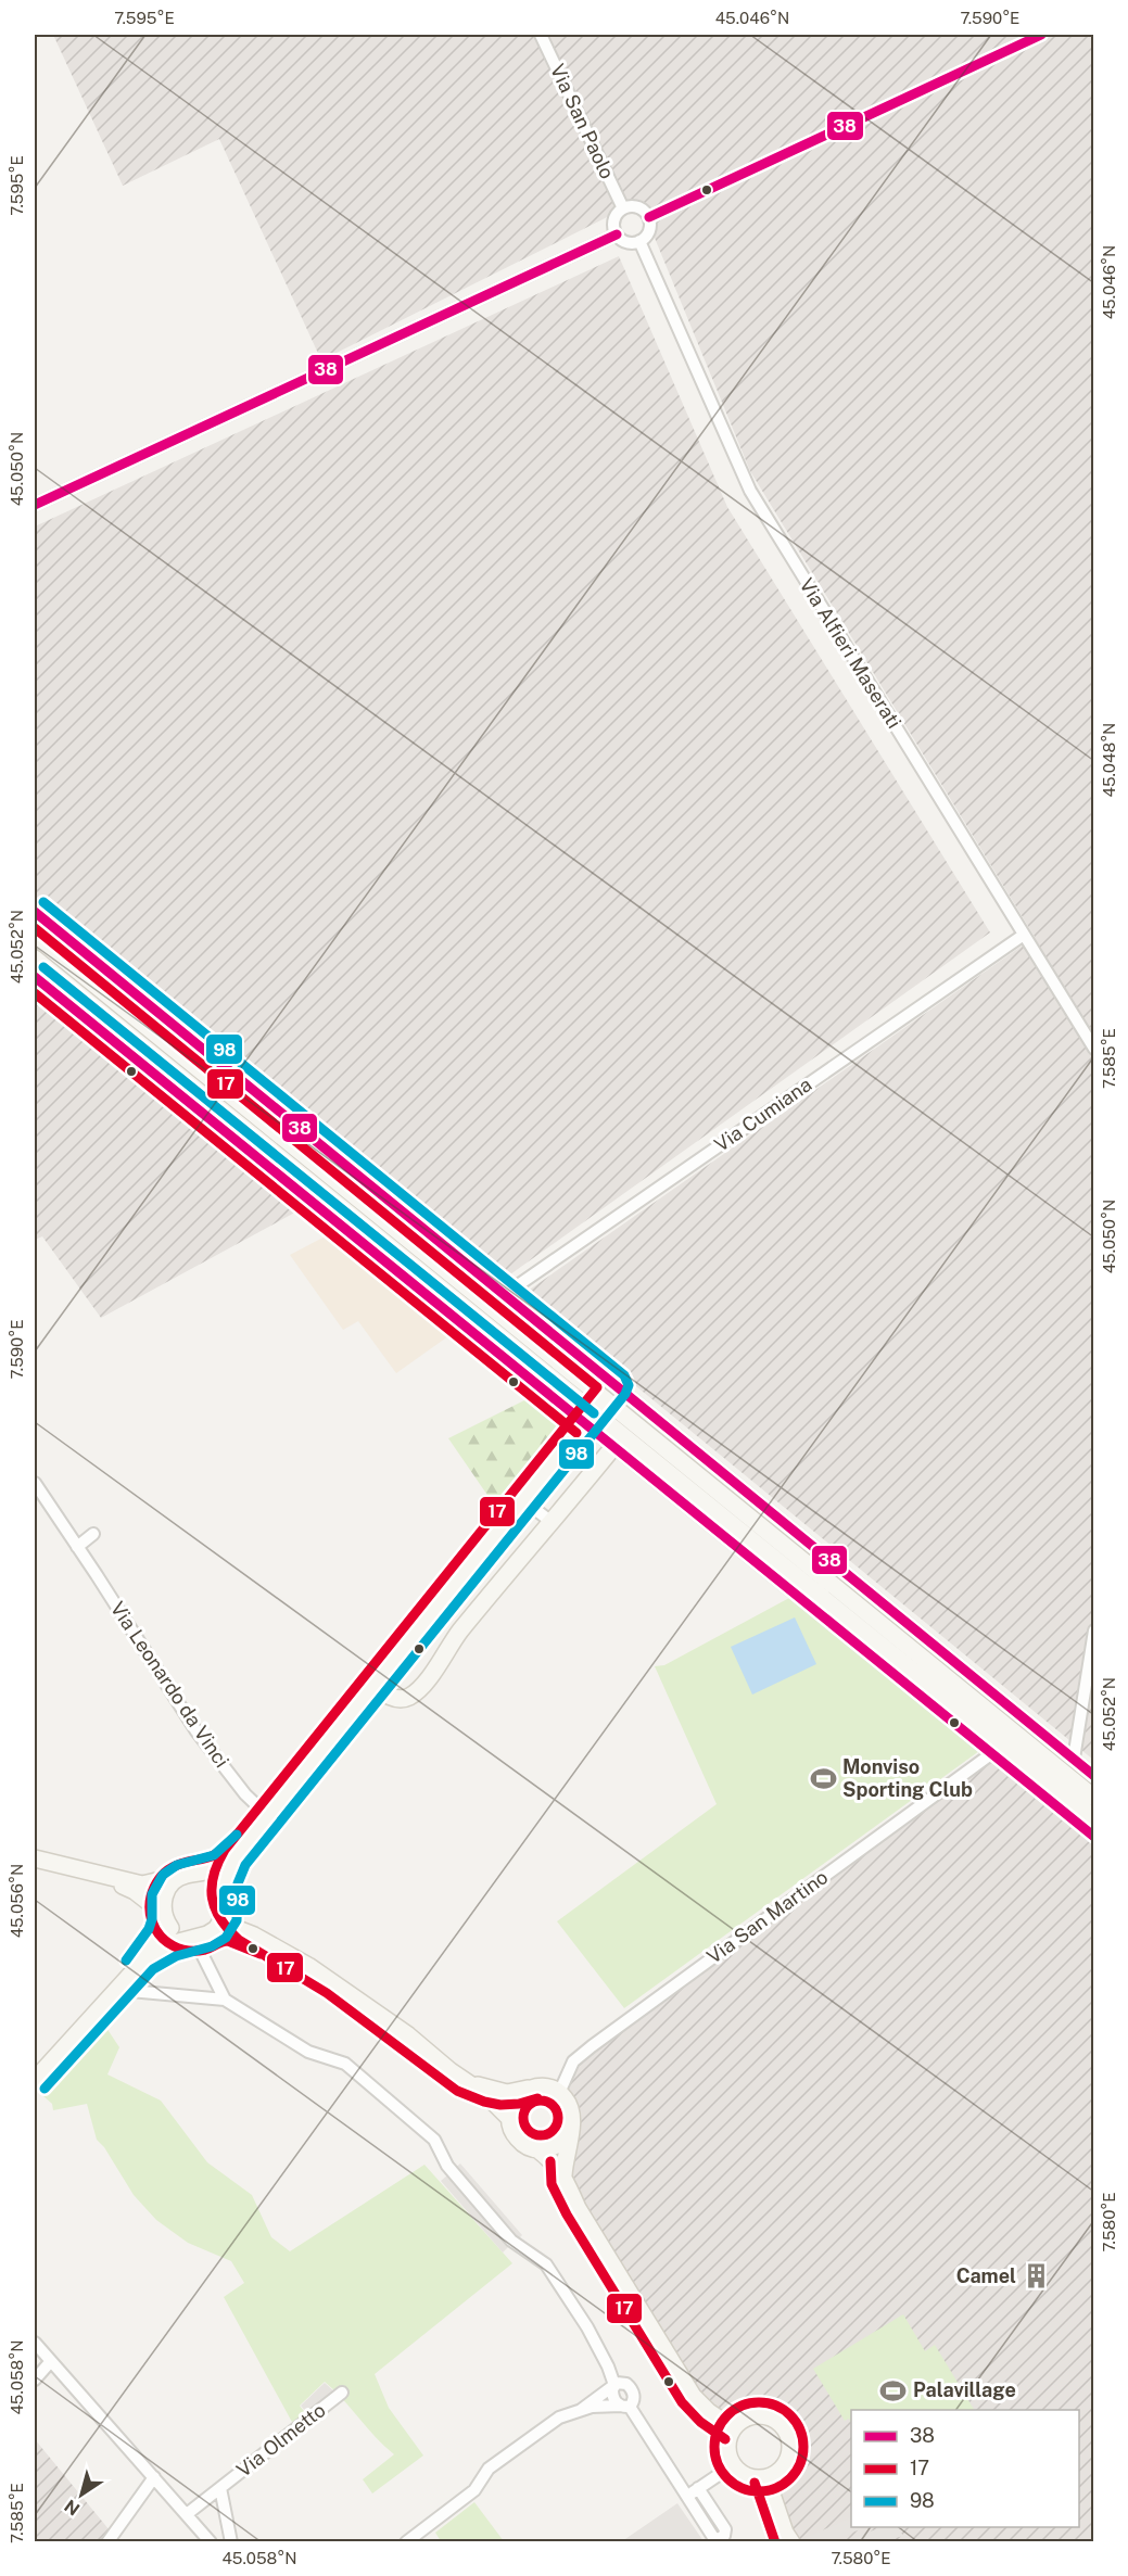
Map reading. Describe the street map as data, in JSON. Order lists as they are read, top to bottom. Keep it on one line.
{"streets":{"street":["Via San Paolo","Via Alfieri Maserati","Via Cumiana","Via Leonardo da Vinci","Via San Martino","Via Olmetto"]},"crossings":[["Via San Paolo","Via Alfieri Maserati"],["Via Alfieri Maserati","Via Cumiana"]],"places":{"sports":["Monviso Sporting Club","Palavillage"],"building":["Camel"]},"lines":["transit line 38","transit line 98","transit line 17"],"legend":["38","17","98"],"north":"bottom left","coordinates":["7.595°E","45.046°N","7.590°E","45.050°N","45.048°N","45.052°N","7.585°E","45.056°N","7.580°E","45.058°N"]}
